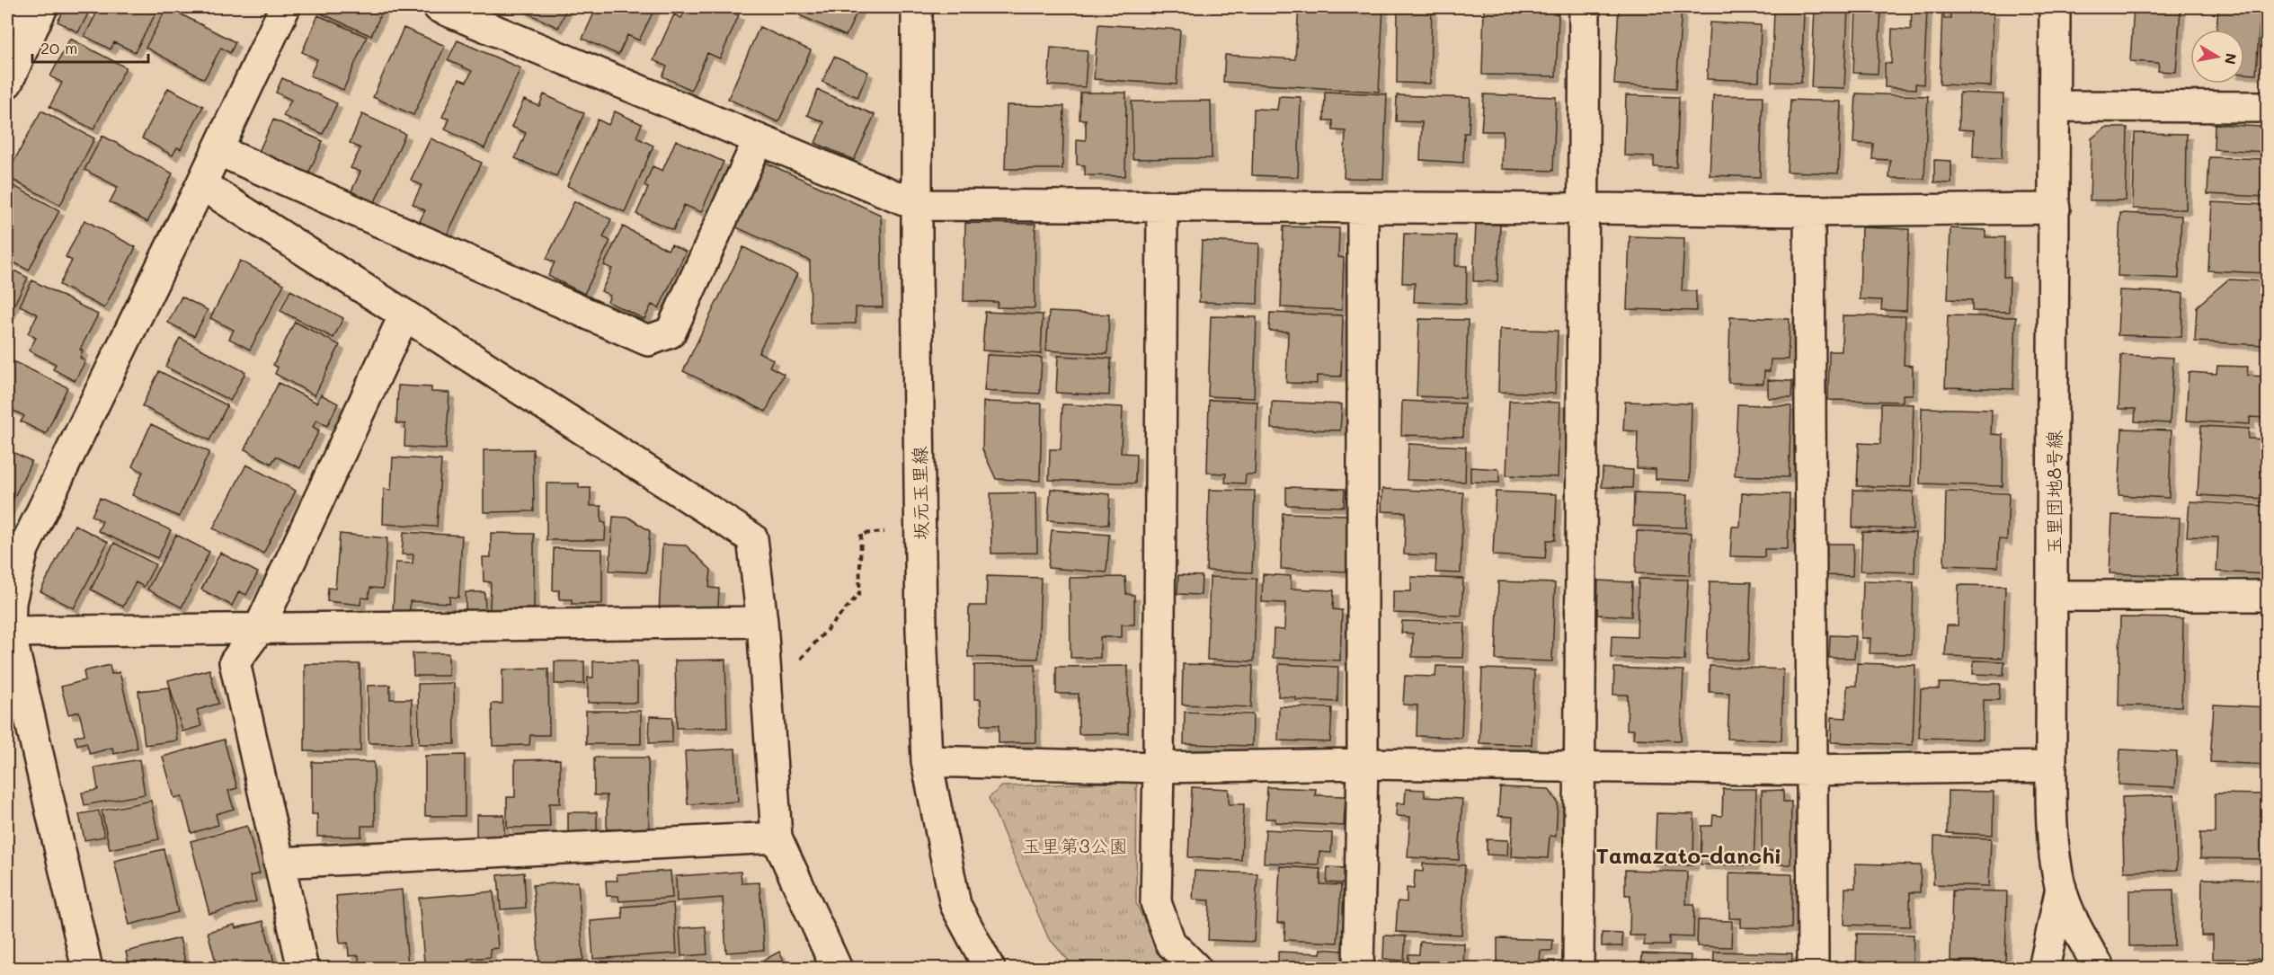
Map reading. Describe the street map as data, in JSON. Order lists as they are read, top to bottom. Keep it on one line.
{"streets":{"street":["玉里団地8号線","坂元玉里線"]},"districts":["Tamazato-danchi"],"parks":["玉里第3公園"],"scale_bar":"20 m","north":"right"}
